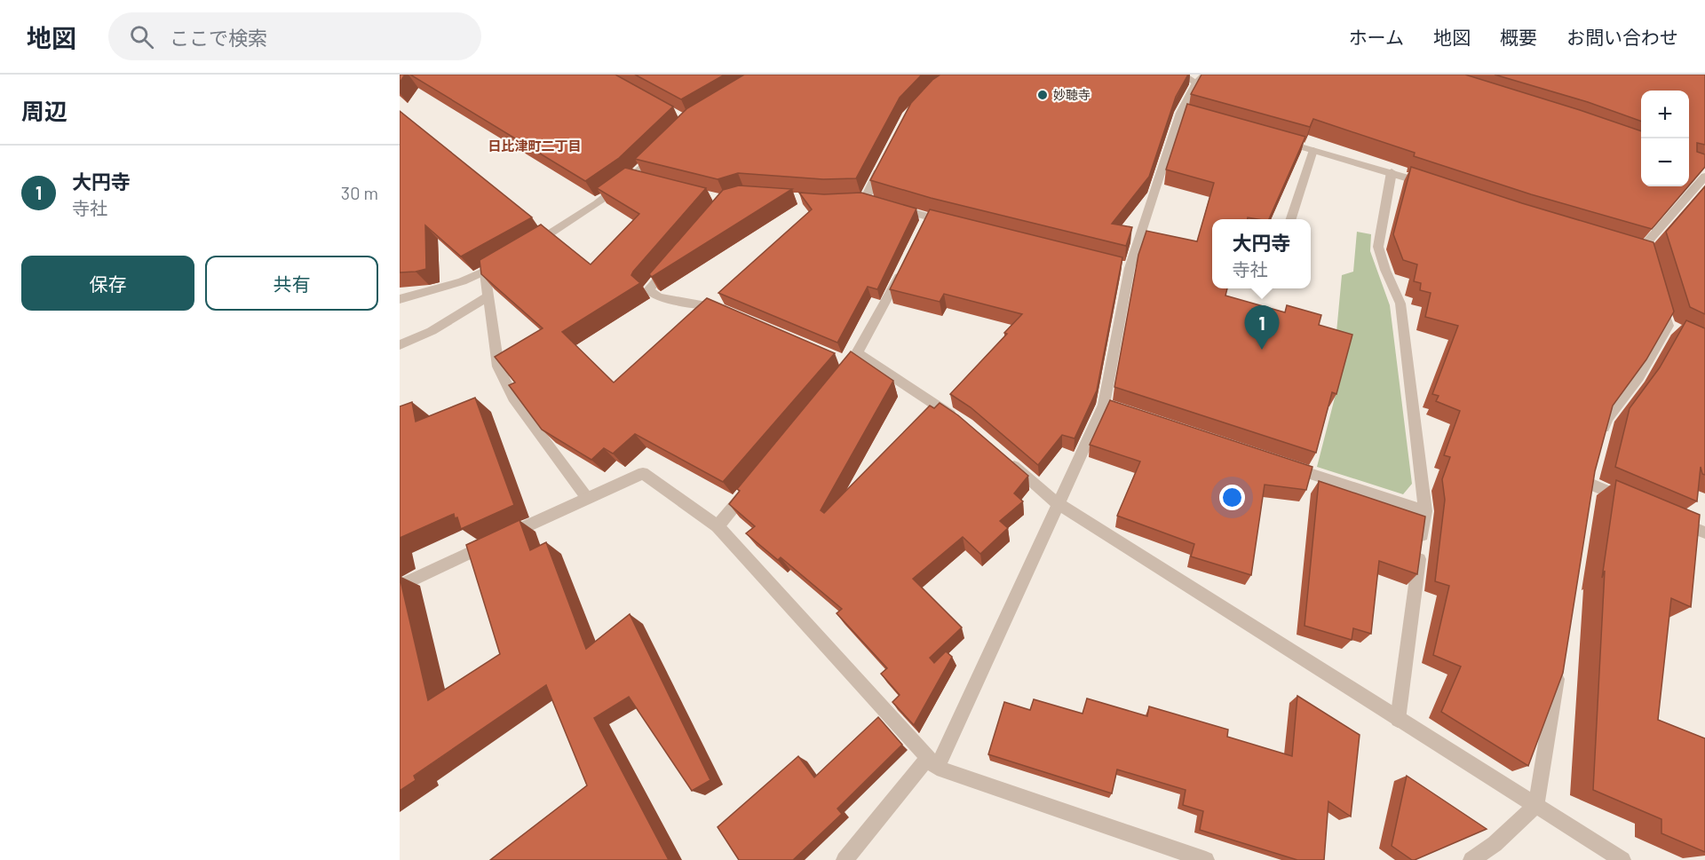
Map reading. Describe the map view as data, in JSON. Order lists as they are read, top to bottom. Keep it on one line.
{"districts":["日比津町二丁目"],"places":["妙聴寺"],"page":{"header":"地図","search":"ここで検索","nav":["ホーム","地図","概要","お問い合わせ"],"heading":"周辺","map_buttons":["+","−"],"list":[{"mark":"1","name":"大円寺","note":"寺社","value":"30 m"}],"popup":["大円寺","寺社"],"buttons":["保存","共有"],"pins":"1"}}
